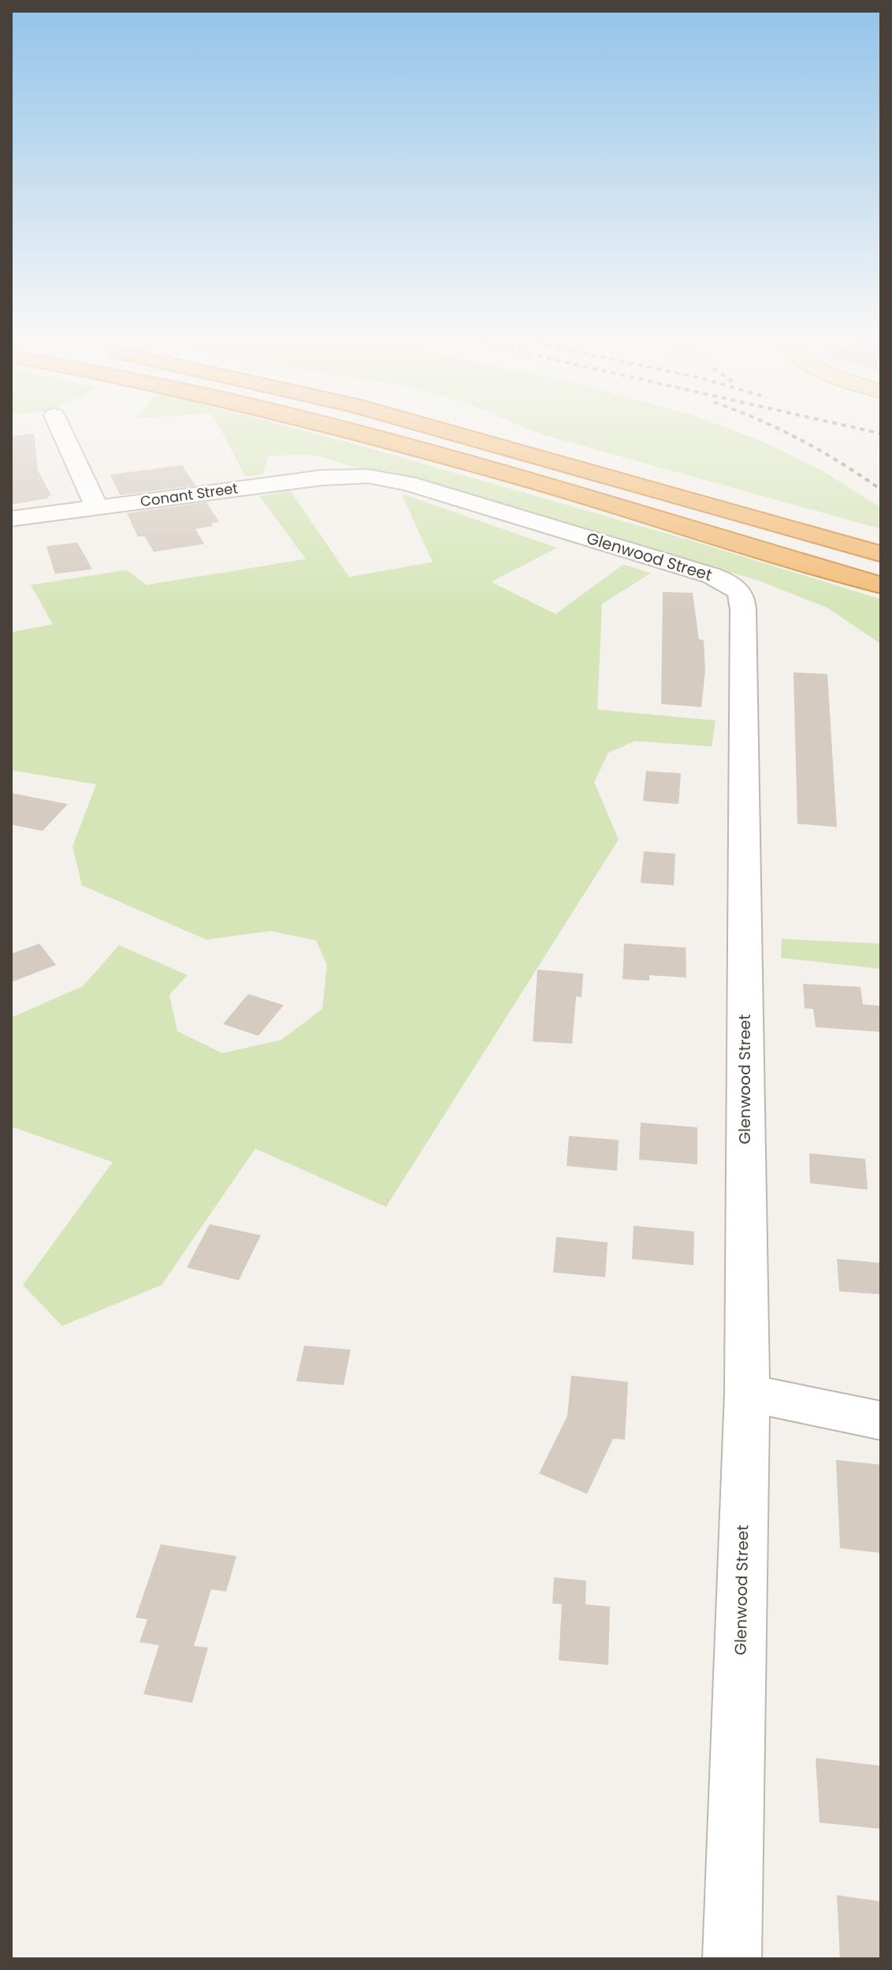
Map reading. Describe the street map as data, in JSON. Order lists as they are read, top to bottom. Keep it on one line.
{"streets":{"street":["Conant Street","Glenwood Street"]},"crossings":[["Conant Street","Glenwood Street"]]}
